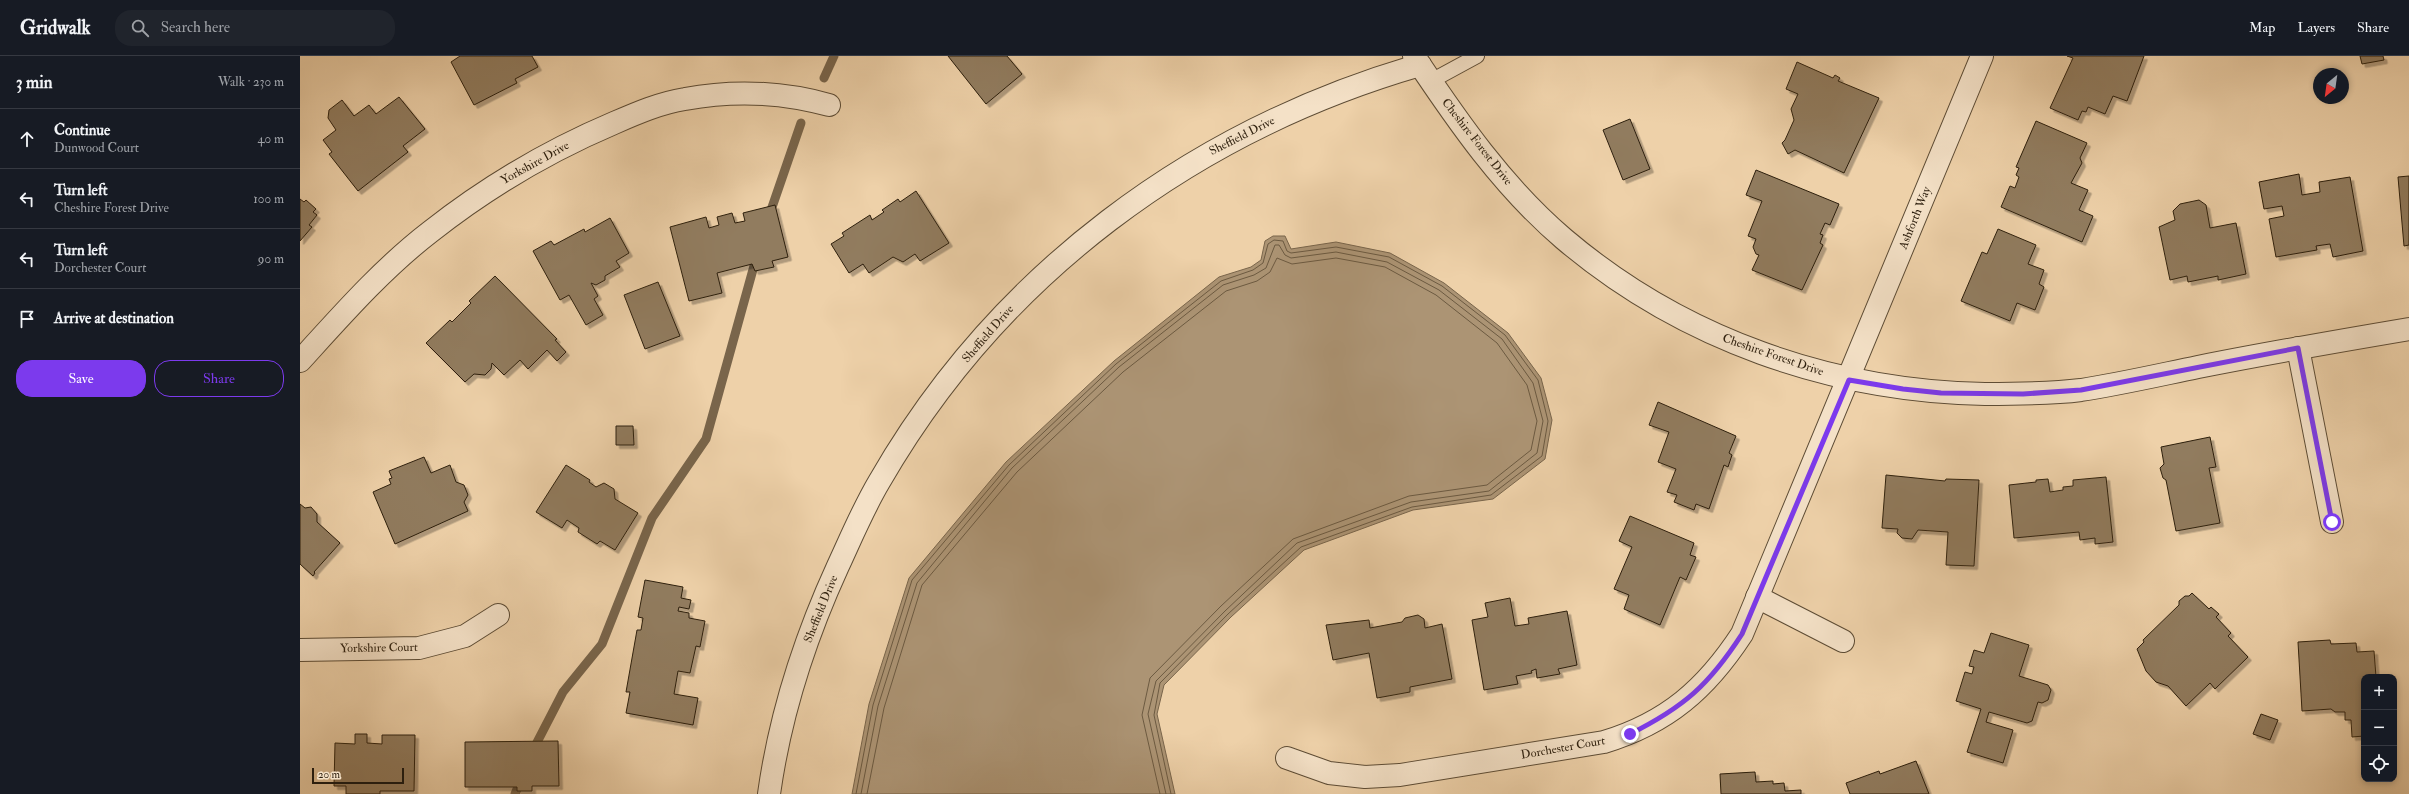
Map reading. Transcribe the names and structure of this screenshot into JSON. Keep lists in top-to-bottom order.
{
  "streets": {
    "street": [
      "Sheffield Drive",
      "Cheshire Forest Drive",
      "Yorkshire Drive",
      "Ashforth Way",
      "Yorkshire Court",
      "Dorchester Court"
    ]
  },
  "crossings": [
    ["Sheffield Drive", "Cheshire Forest Drive"],
    ["Cheshire Forest Drive", "Ashforth Way"],
    ["Cheshire Forest Drive", "Dorchester Court"],
    ["Ashforth Way", "Dorchester Court"]
  ],
  "scale_bar": "20 m",
  "north": "bottom left",
  "page": {
    "header": "Gridwalk",
    "search": "Search here",
    "nav": ["Map", "Layers", "Share"],
    "heading": ["3 min", "Walk · 230 m"],
    "list": [
      ["Continue", "Dunwood Court", "40 m"],
      ["Turn left", "Cheshire Forest Drive", "100 m"],
      ["Turn left", "Dorchester Court", "90 m"],
      "Arrive at destination"
    ],
    "buttons": ["Save", "Share"],
    "map_buttons": ["+", "−"],
    "scale": "20 m"
  }
}
